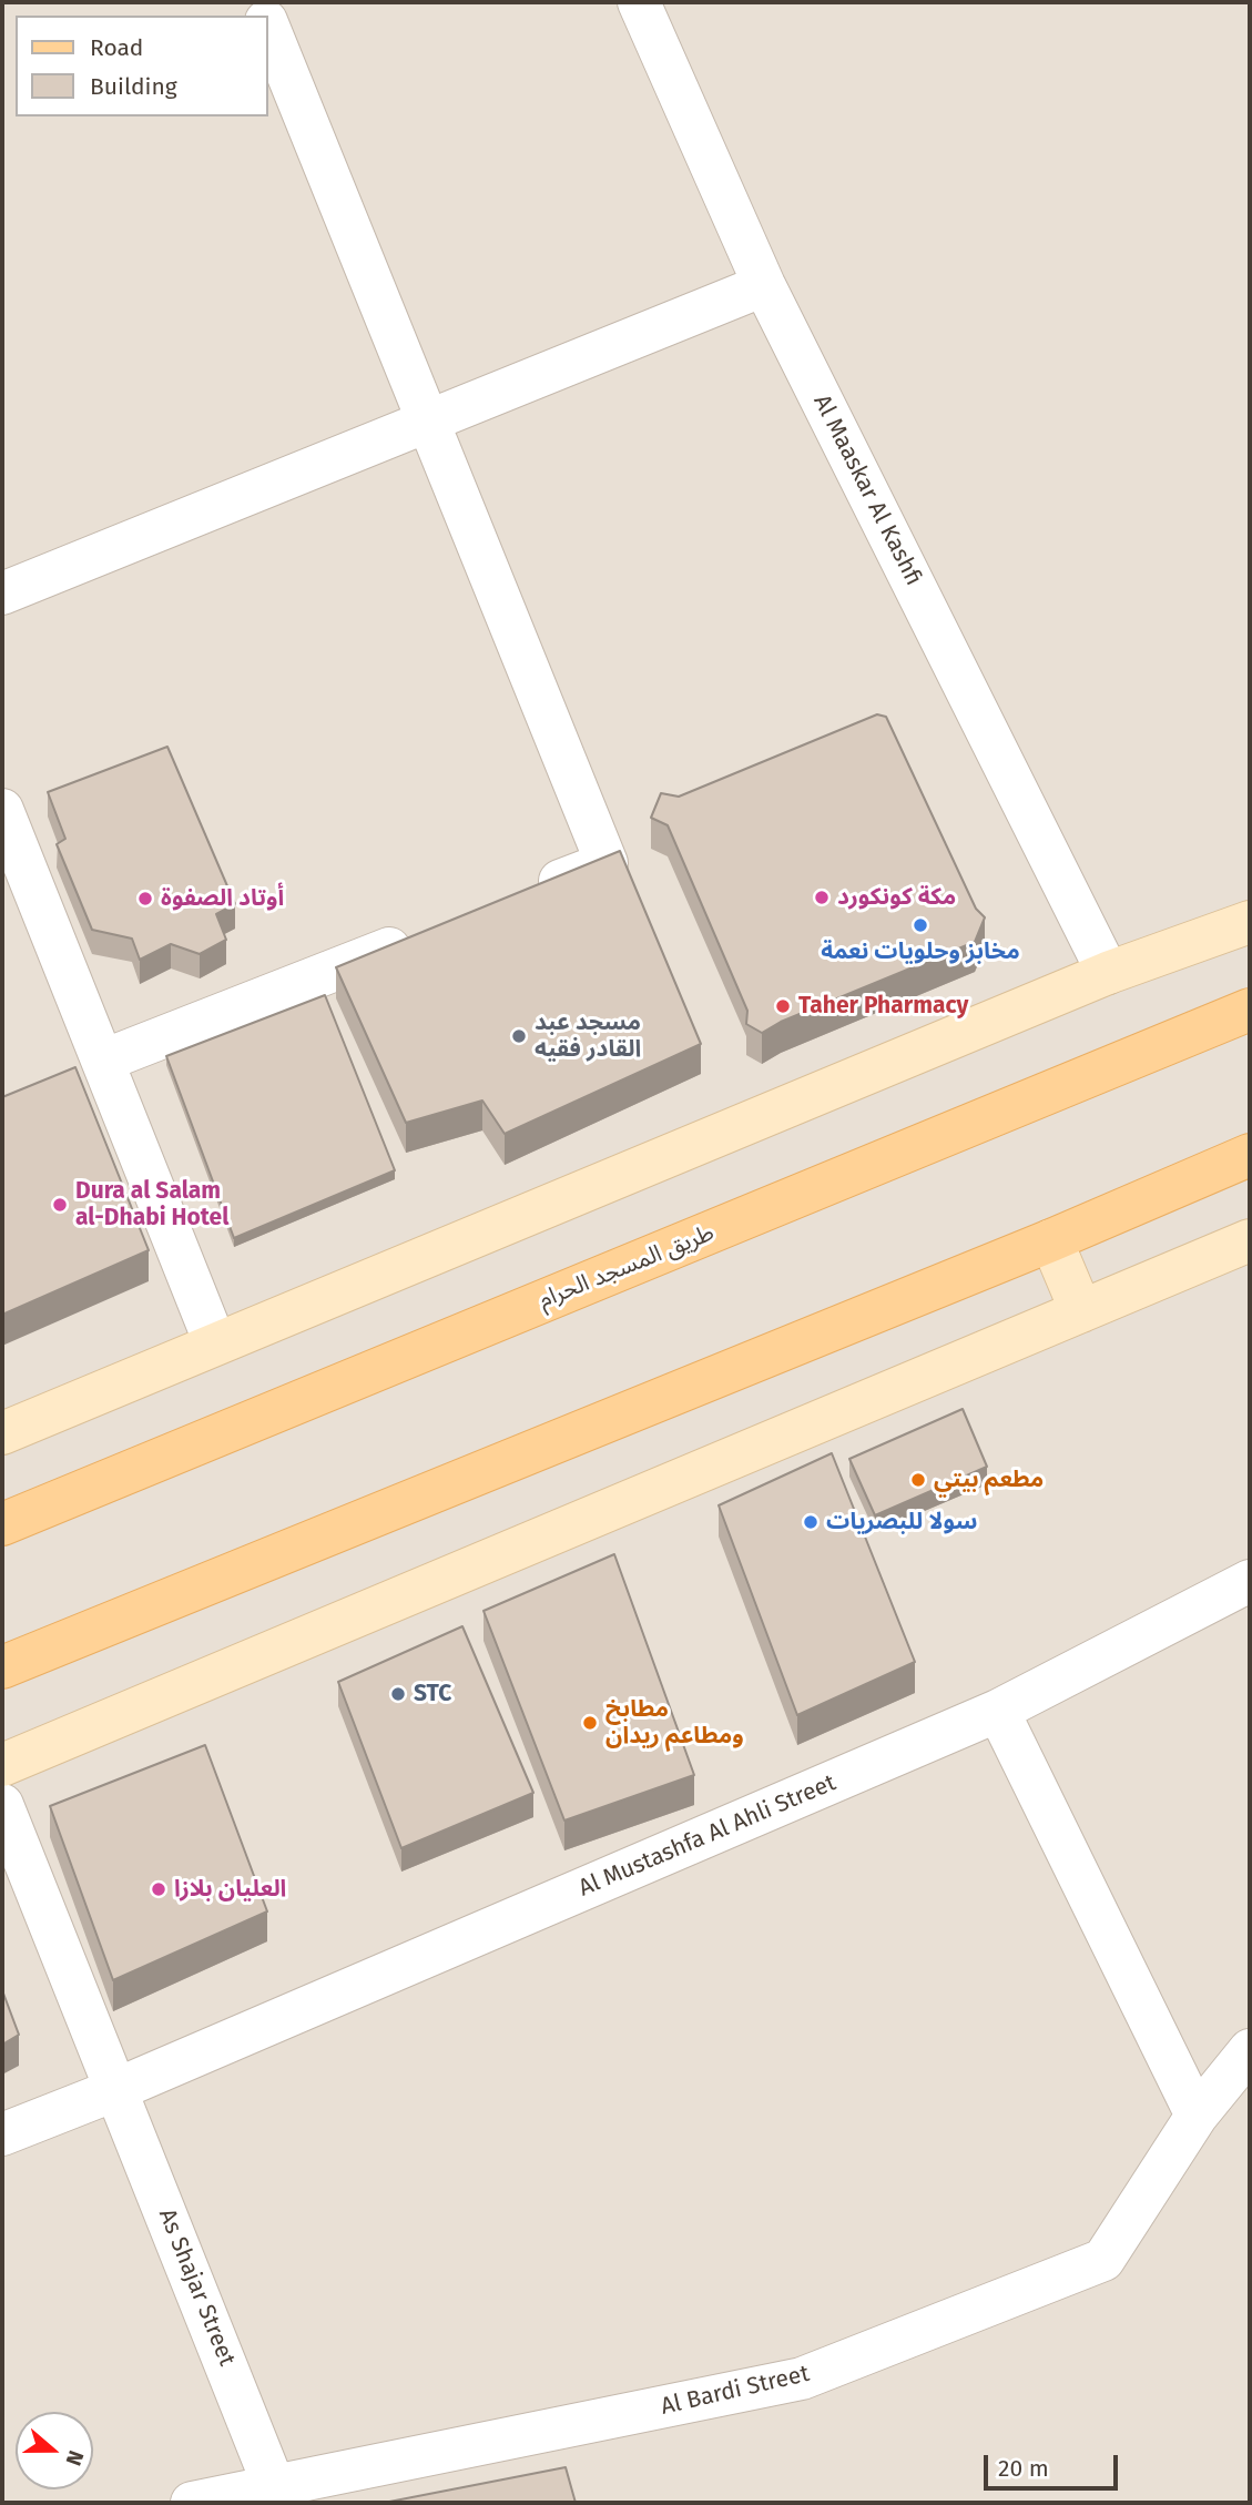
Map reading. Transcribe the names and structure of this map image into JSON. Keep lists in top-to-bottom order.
{
  "streets": {
    "main road": ["طريق المسجد الحرام"],
    "street": [
      "Al Maaskar Al Kashfi",
      "Al Mustashfa Al Ahli Street",
      "As Shajar Street",
      "Al Bardi Street"
    ]
  },
  "crossings": [
    ["Al Mustashfa Al Ahli Street", "As Shajar Street"],
    ["As Shajar Street", "Al Bardi Street"]
  ],
  "places": [
    "مكة كونكورد",
    "أوتاد الصفوة",
    "مخابز وحلويات نعمة",
    "Taher Pharmacy",
    "مسجد عبد القادر فقيه",
    "Dura al Salam al-Dhabi Hotel",
    "مطعم بيتي",
    "سولا للبصريات",
    "STC",
    "مطابخ ومطاعم ريدان",
    "العليان بلازا"
  ],
  "legend": ["Road", "Building"],
  "scale_bar": "20 m",
  "north": "right"
}
